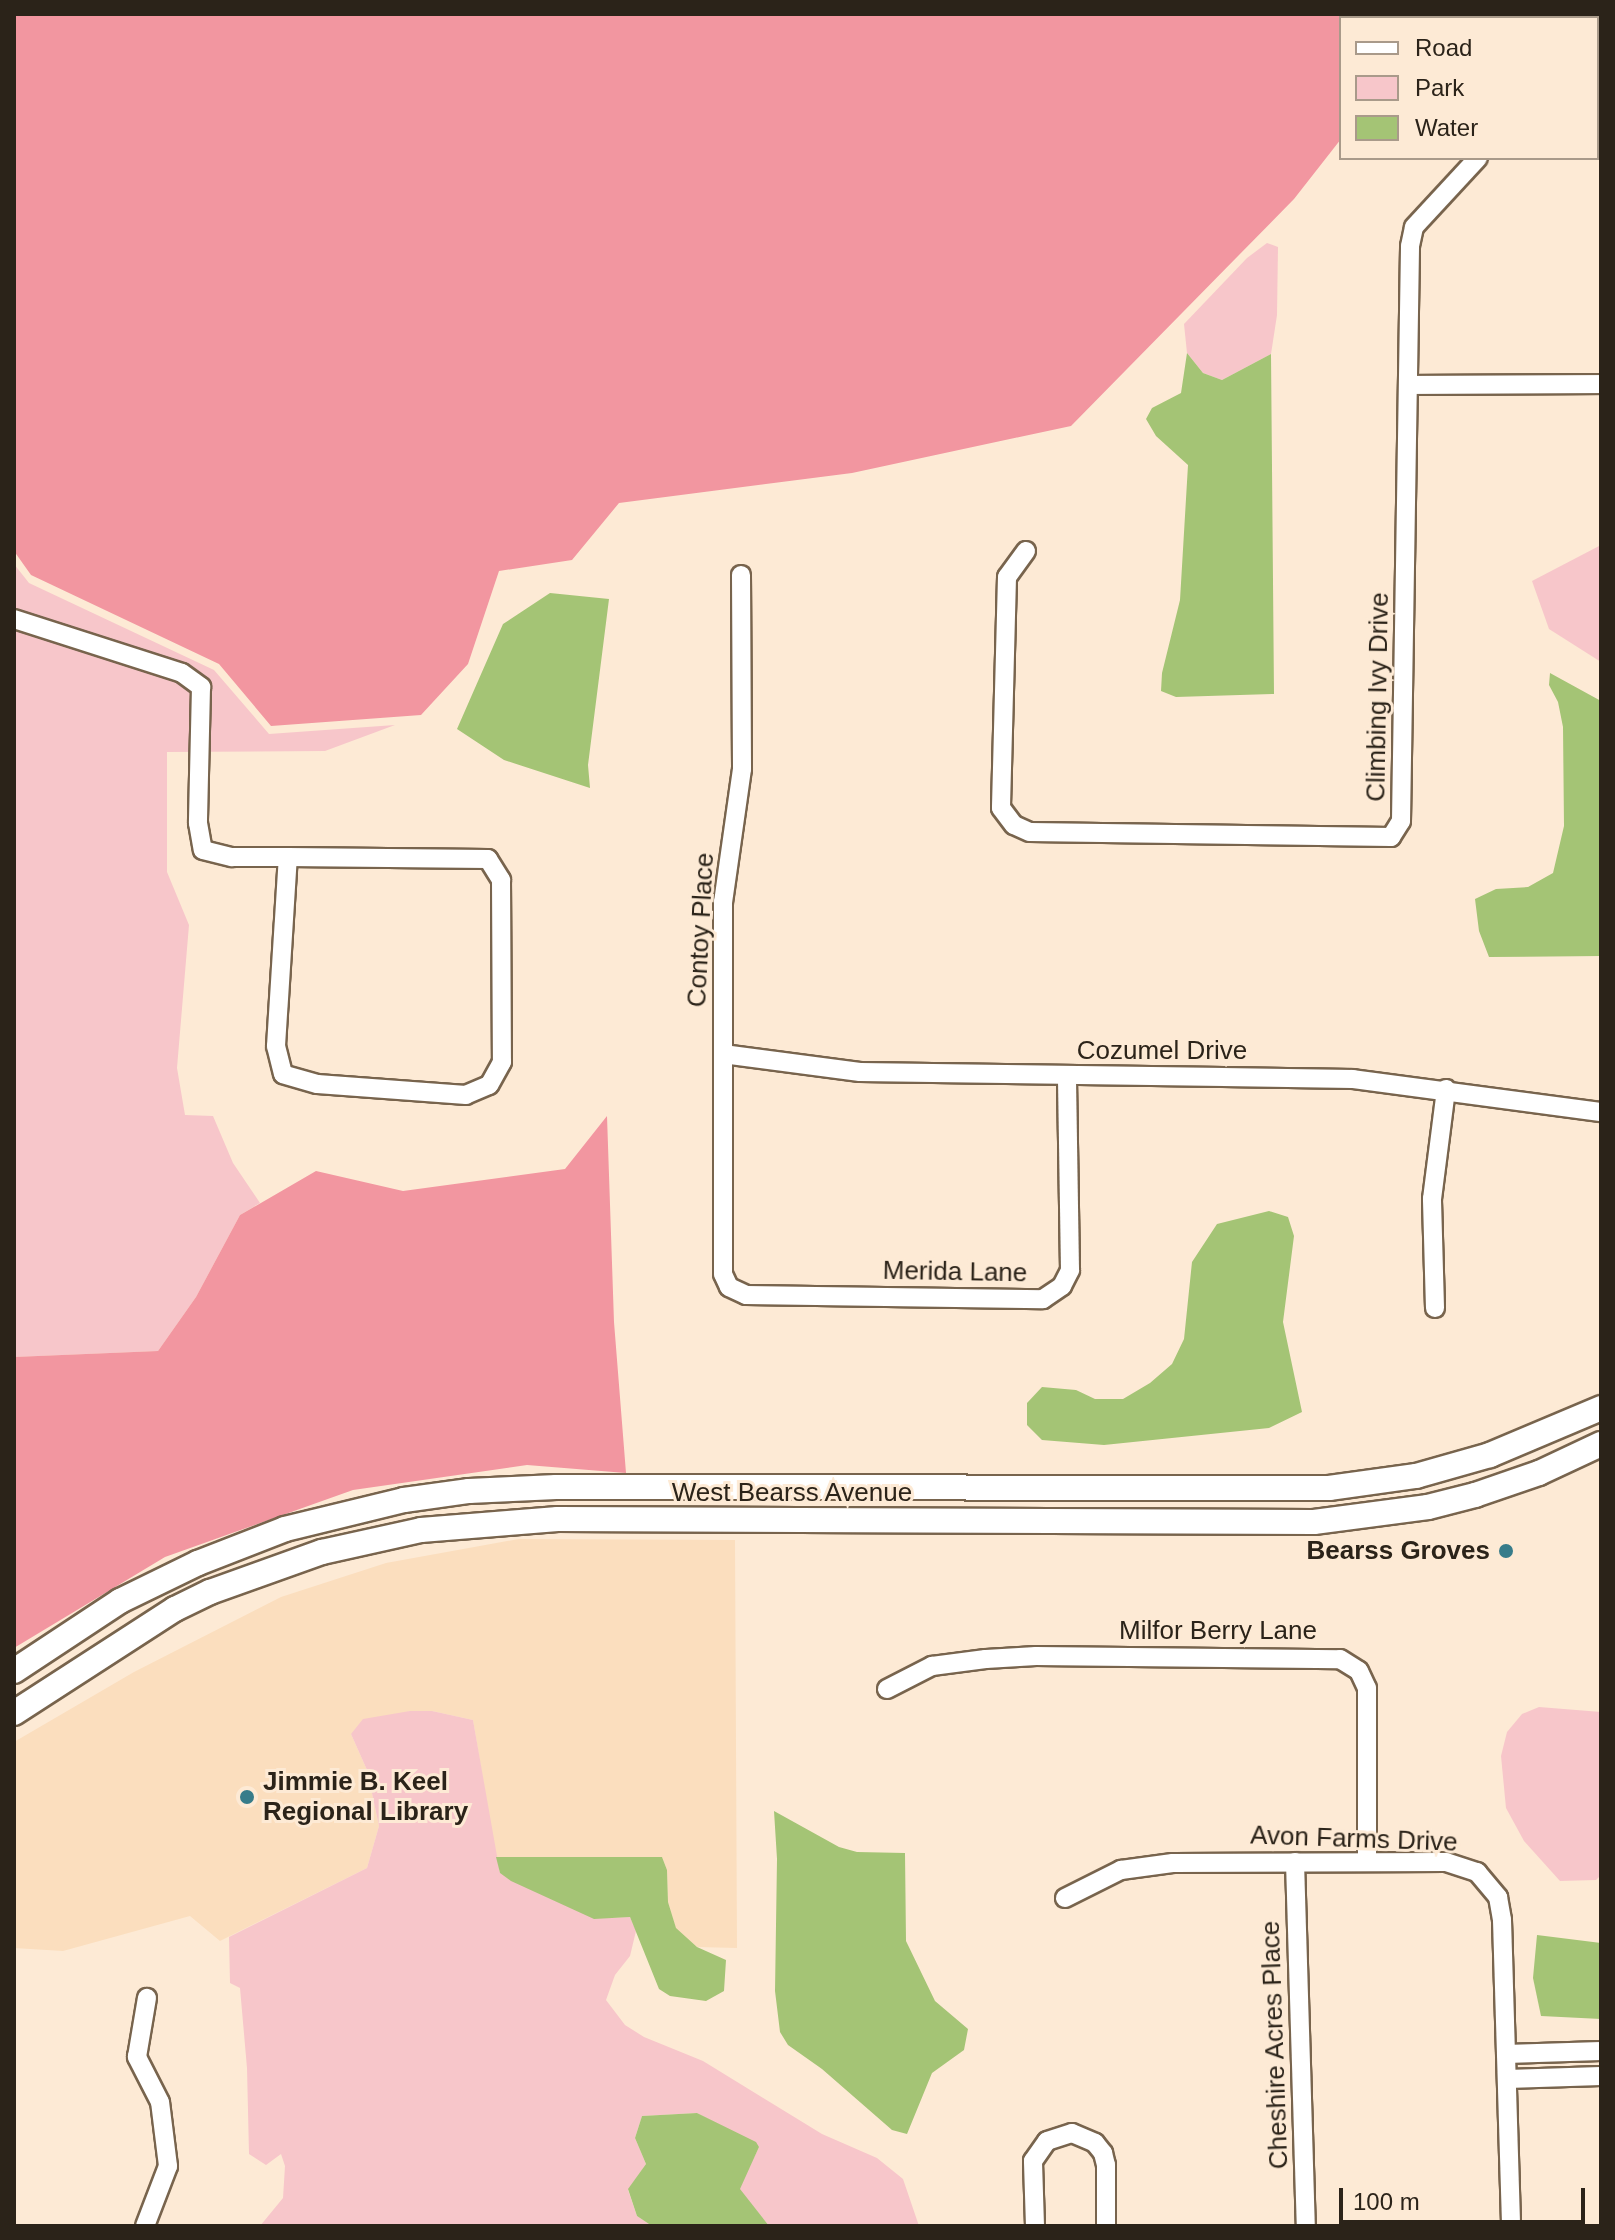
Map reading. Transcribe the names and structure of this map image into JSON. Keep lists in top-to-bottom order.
{
  "streets": {
    "main road": ["West Bearss Avenue"],
    "street": [
      "Climbing Ivy Drive",
      "Contoy Place",
      "Cozumel Drive",
      "Merida Lane",
      "Milfor Berry Lane",
      "Avon Farms Drive",
      "Cheshire Acres Place"
    ]
  },
  "crossings": [
    ["Contoy Place", "Cozumel Drive"],
    ["Contoy Place", "Merida Lane"],
    ["Cozumel Drive", "Merida Lane"],
    ["Milfor Berry Lane", "Avon Farms Drive"],
    ["Avon Farms Drive", "Cheshire Acres Place"]
  ],
  "places": ["Bearss Groves", "Jimmie B. Keel Regional Library"],
  "legend": ["Road", "Park", "Water"],
  "scale_bar": "100 m"
}
